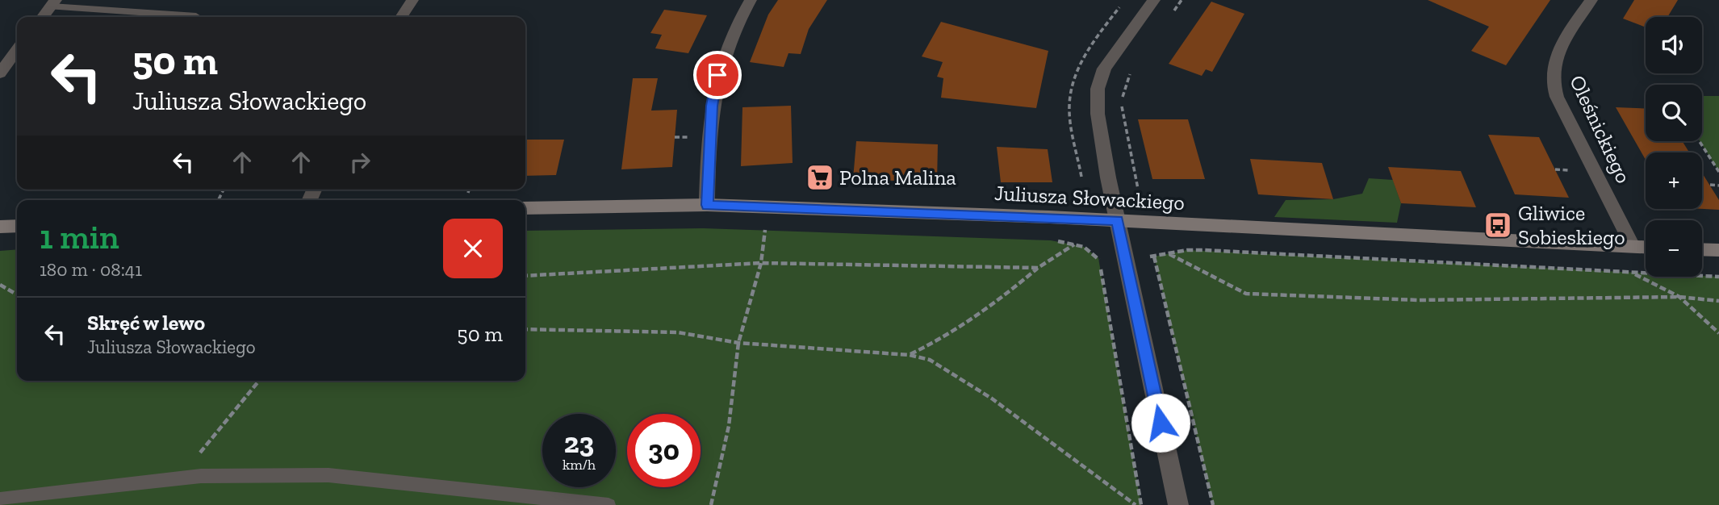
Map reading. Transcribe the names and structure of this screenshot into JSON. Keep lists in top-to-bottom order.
{
  "streets": {
    "main road": ["Juliusza Słowackiego"],
    "street": ["Oleśnickiego"]
  },
  "crossings": [
    ["Oleśnickiego", "Juliusza Słowackiego"]
  ],
  "places": {
    "supermarket": ["Polna Malina"],
    "bus stop": ["Gliwice Sobieskiego"]
  },
  "page": {
    "map_buttons": ["+", "−"],
    "turn": ["50 m", "Juliusza Słowackiego"],
    "heading": ["1 min", "180 m · 08:41"],
    "list": [
      {
        "name": "Skręć w lewo",
        "note": "Juliusza Słowackiego",
        "value": "50 m"
      }
    ],
    "speed": "23 km/h",
    "limit": "30"
  }
}
